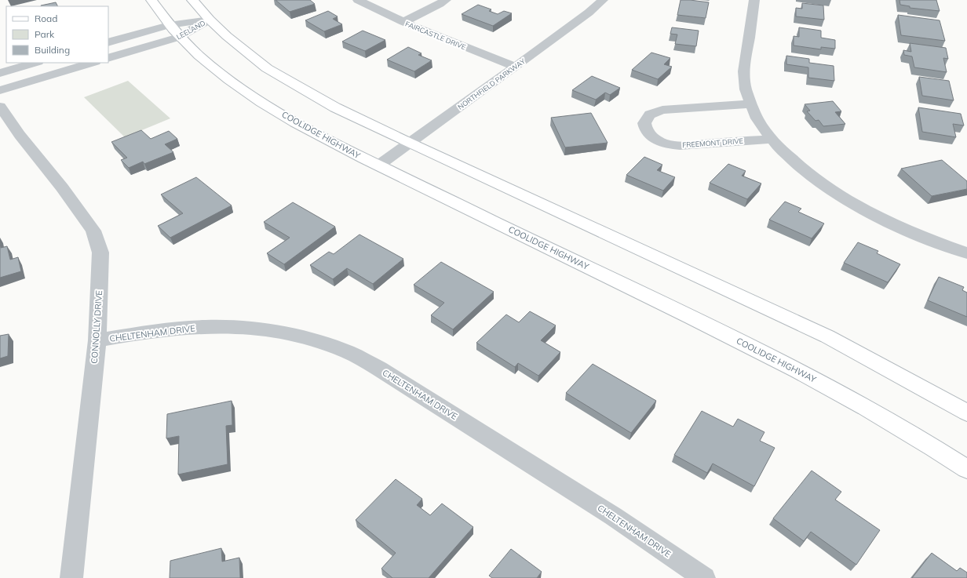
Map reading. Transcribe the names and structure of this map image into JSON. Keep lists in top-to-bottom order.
{
  "streets": {
    "main road": ["COOLIDGE HIGHWAY"],
    "street": [
      "LEELAND",
      "FAIRCASTLE DRIVE",
      "NORTHFIELD PARKWAY",
      "FREEMONT DRIVE",
      "CONNOLLY DRIVE",
      "CHELTENHAM DRIVE"
    ]
  },
  "crossings": [
    ["LEELAND", "COOLIDGE HIGHWAY"],
    ["FAIRCASTLE DRIVE", "NORTHFIELD PARKWAY"],
    ["NORTHFIELD PARKWAY", "COOLIDGE HIGHWAY"],
    ["CONNOLLY DRIVE", "CHELTENHAM DRIVE"]
  ],
  "legend": ["Road", "Park", "Building"]
}
